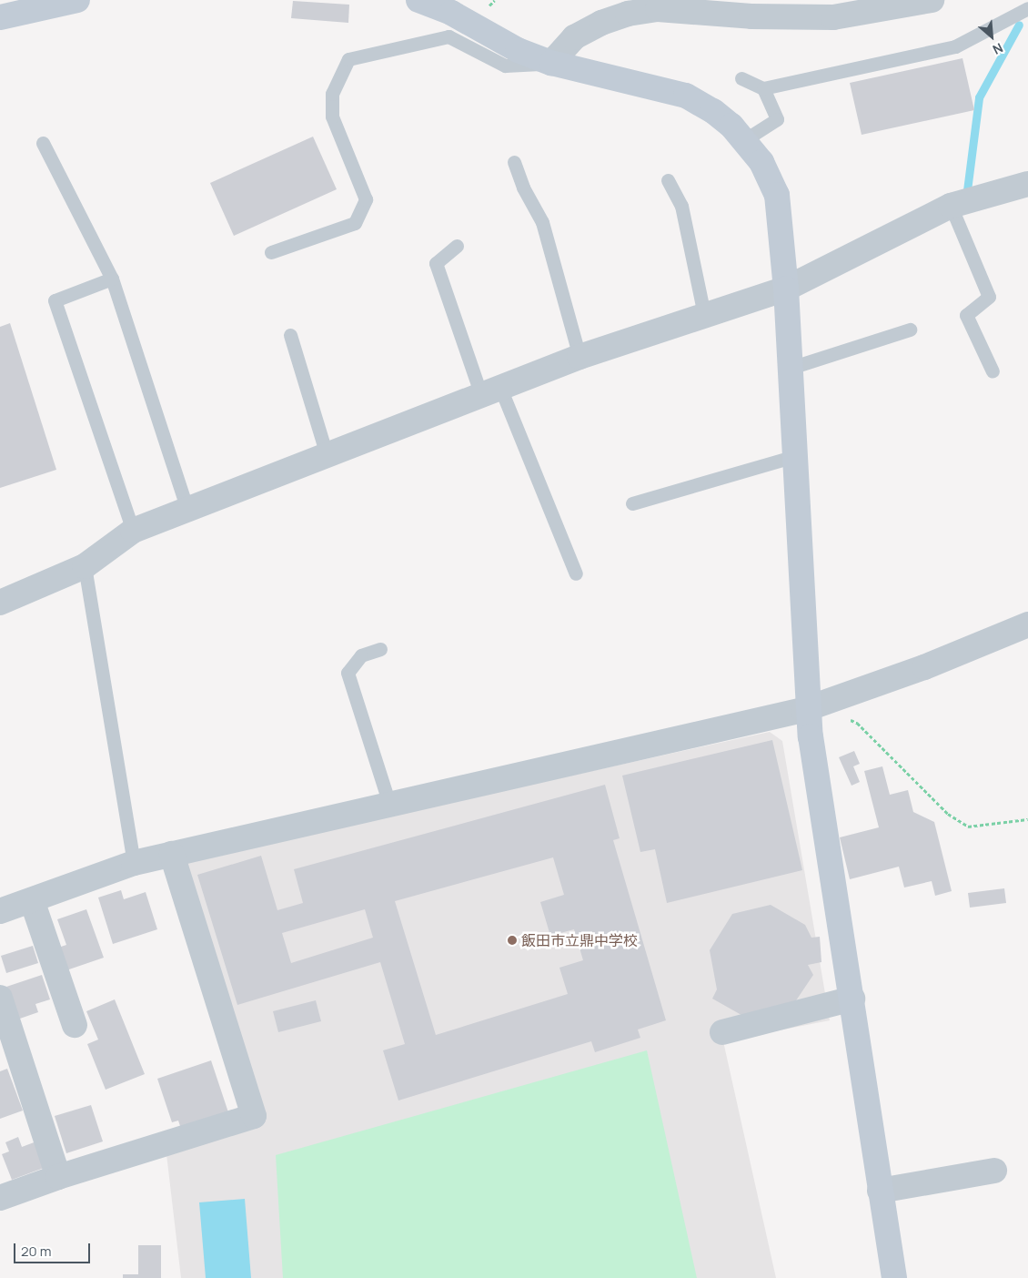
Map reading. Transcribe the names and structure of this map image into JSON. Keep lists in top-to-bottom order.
{
  "places": ["飯田市立鼎中学校"],
  "scale_bar": "20 m",
  "north": "bottom right"
}
